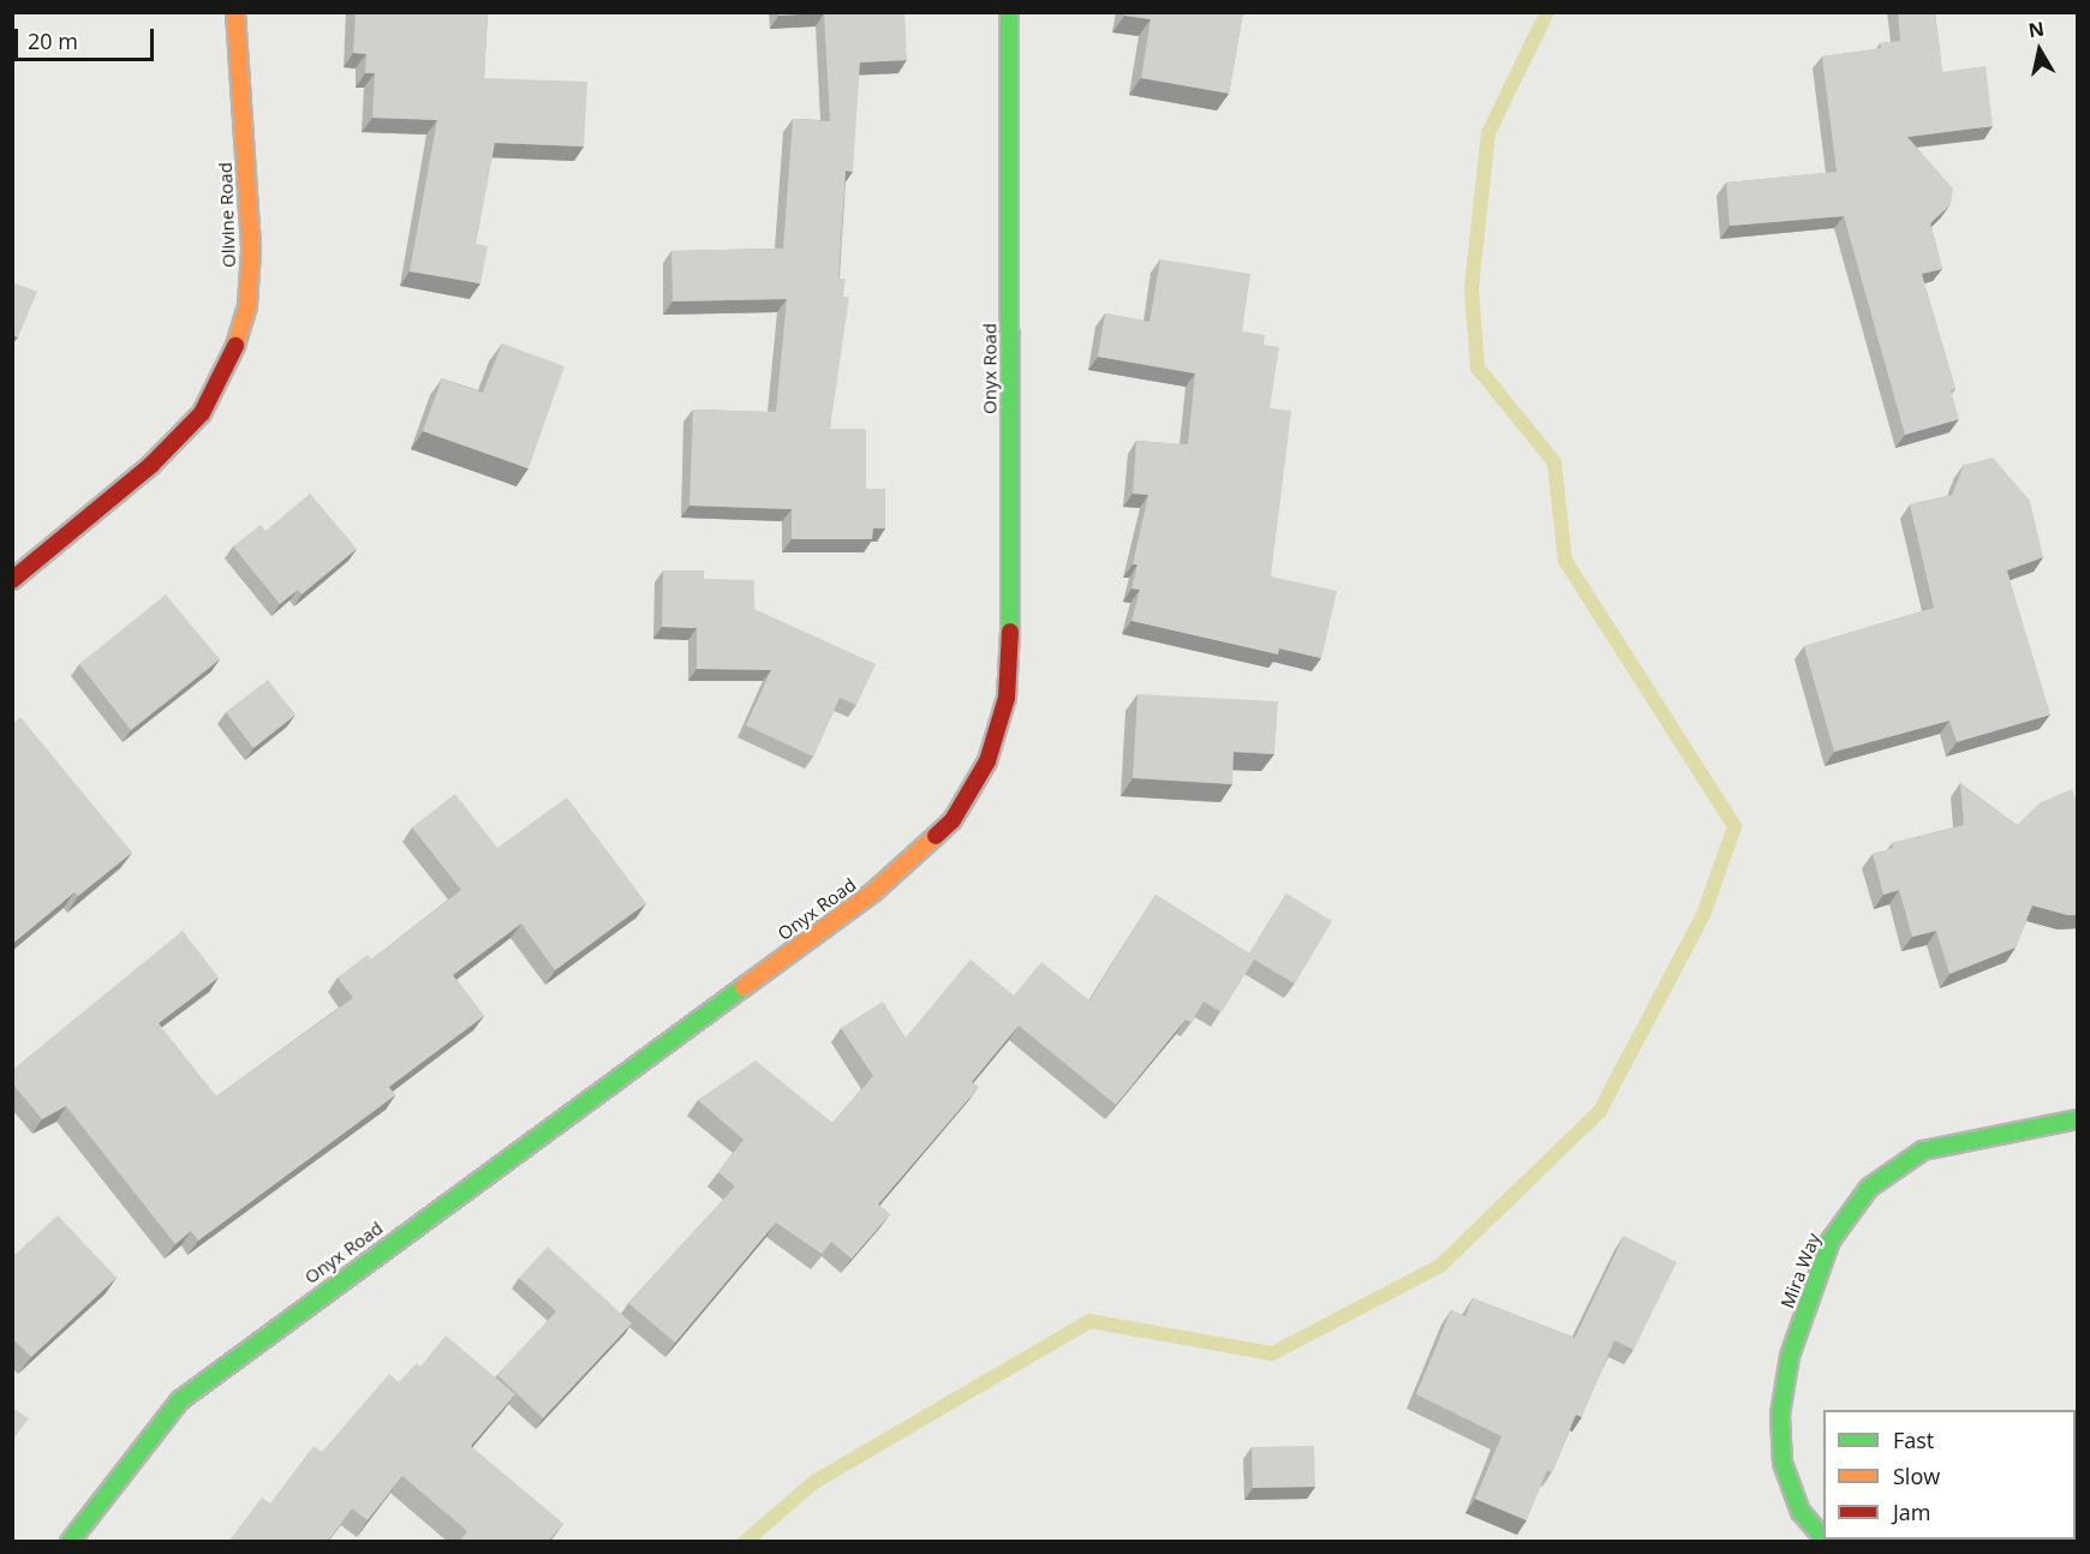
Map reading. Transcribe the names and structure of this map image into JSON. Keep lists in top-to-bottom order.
{
  "streets": {
    "street": ["Olivine Road", "Onyx Road", "Mira Way"]
  },
  "legend": ["Fast", "Slow", "Jam"],
  "scale_bar": "20 m",
  "north": "top"
}
